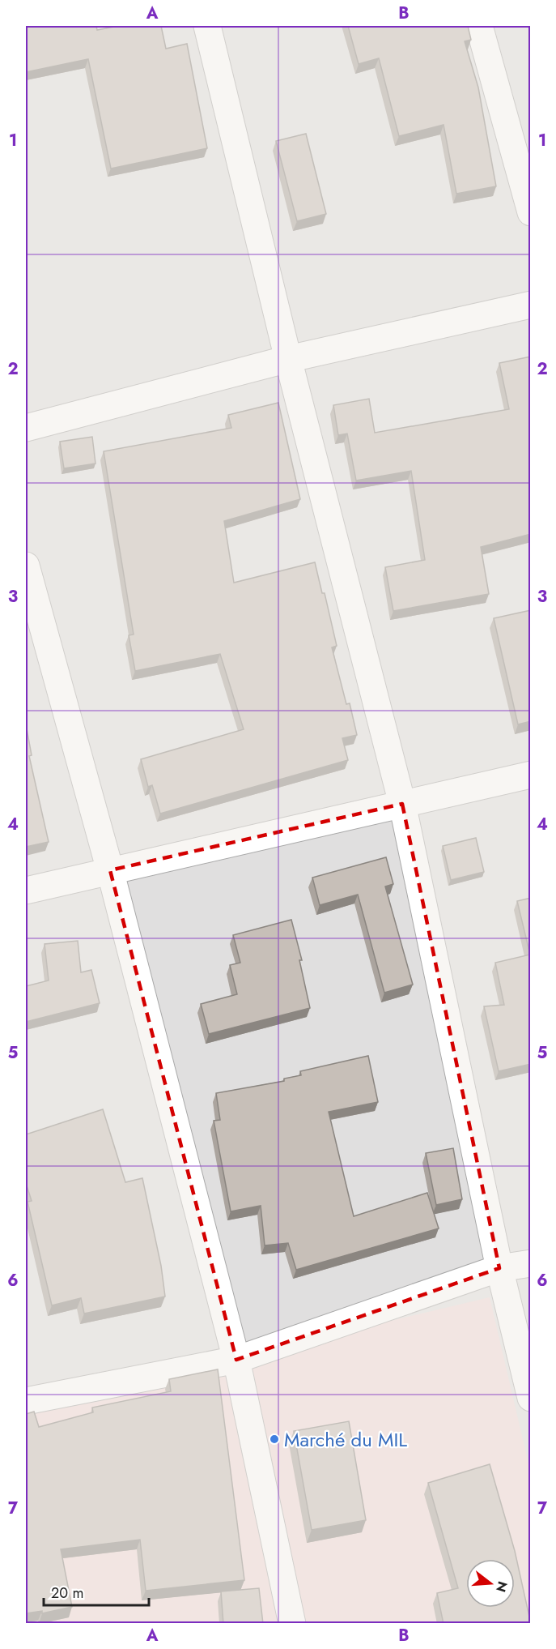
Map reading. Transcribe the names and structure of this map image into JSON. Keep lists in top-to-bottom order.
{
  "places": ["Marché du MIL"],
  "scale_bar": "20 m",
  "north": "right",
  "grid": {
    "columns": ["A", "B"],
    "rows": [
      "1",
      "2",
      "3",
      "4",
      "5",
      "6",
      "7"
    ]
  }
}
